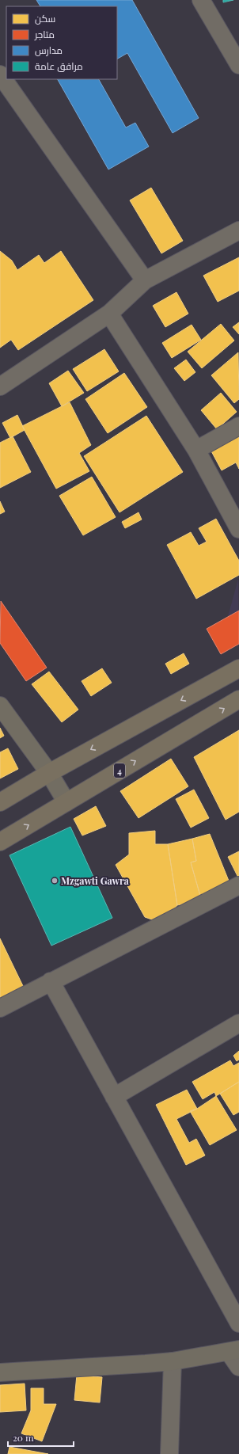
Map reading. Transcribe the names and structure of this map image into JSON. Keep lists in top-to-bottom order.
{
  "streets": {
    "highway": ["4"]
  },
  "places": ["Mzgawti Gawra"],
  "legend": [
    "سكن",
    "متاجر",
    "مدارس",
    "مرافق عامة"
  ],
  "scale_bar": "20 m"
}
